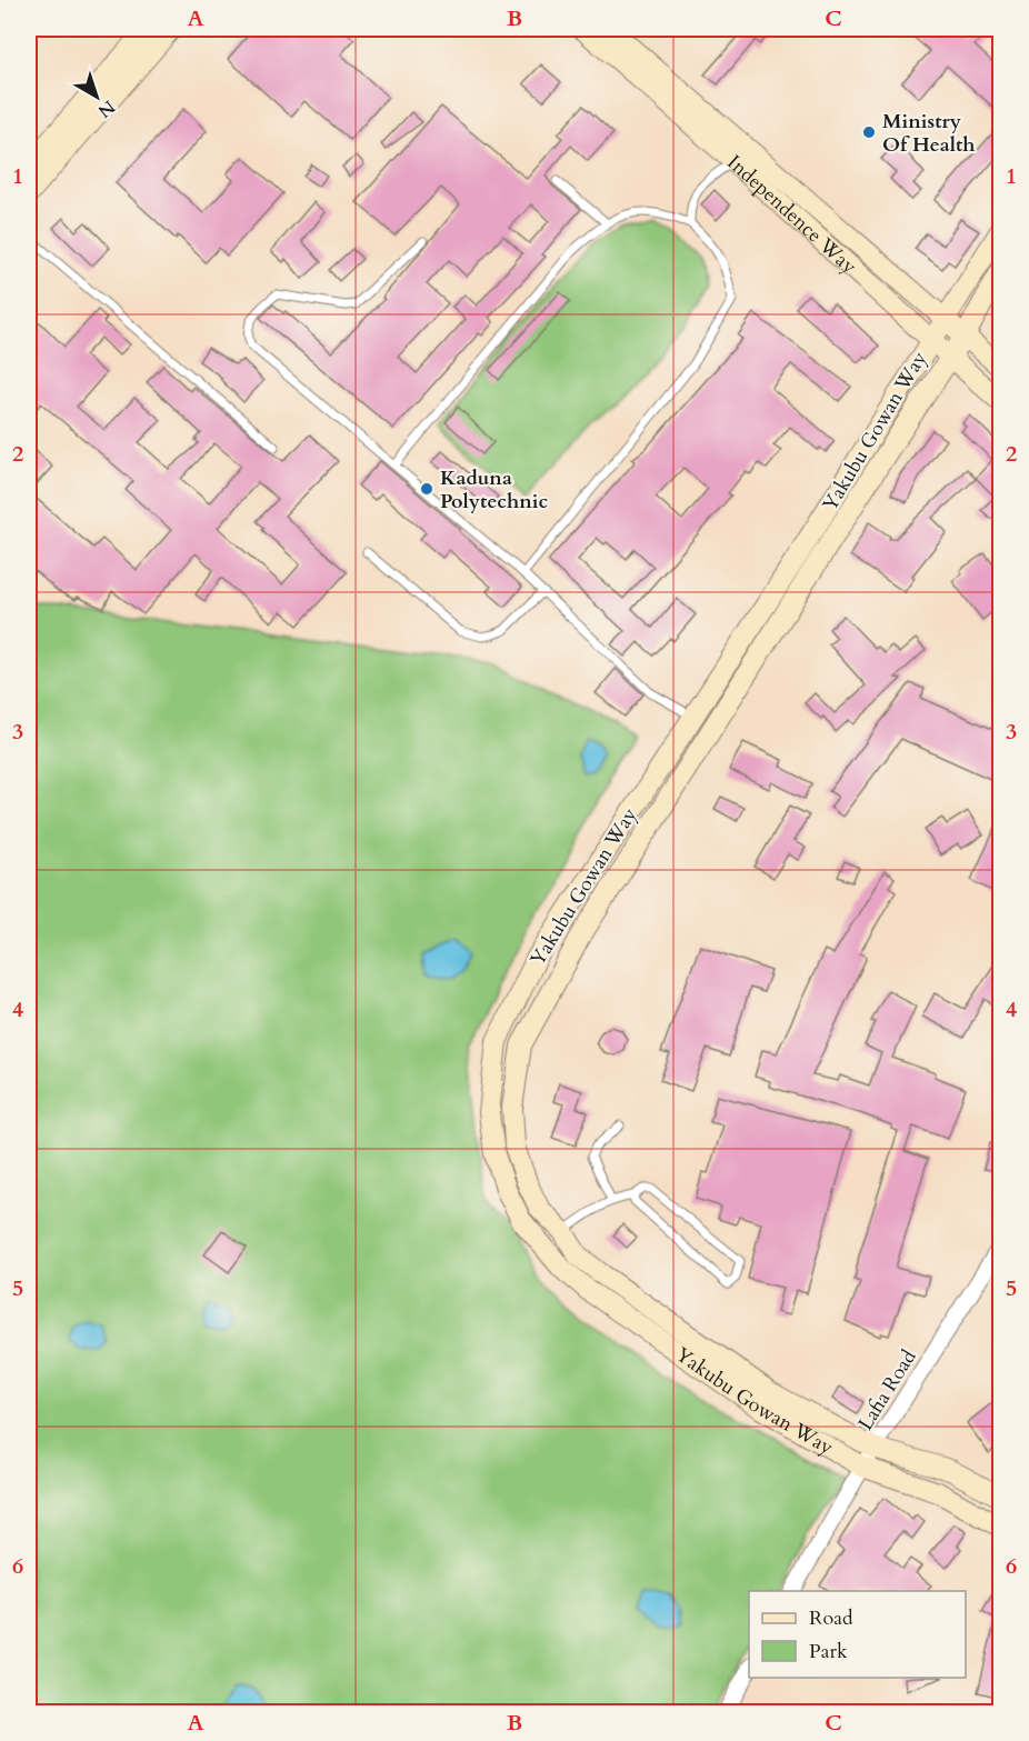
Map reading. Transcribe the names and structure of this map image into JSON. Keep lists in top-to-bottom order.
{
  "streets": {
    "street": ["Independence Way", "Yakubu Gowan Way", "Lafia Road"]
  },
  "crossings": [
    ["Independence Way", "Yakubu Gowan Way"],
    ["Yakubu Gowan Way", "Lafia Road"]
  ],
  "places": ["Ministry Of Health", "Kaduna Polytechnic"],
  "legend": ["Road", "Park"],
  "north": "bottom right",
  "grid": {
    "columns": ["A", "B", "C"],
    "rows": [
      "1",
      "2",
      "3",
      "4",
      "5",
      "6"
    ]
  }
}
